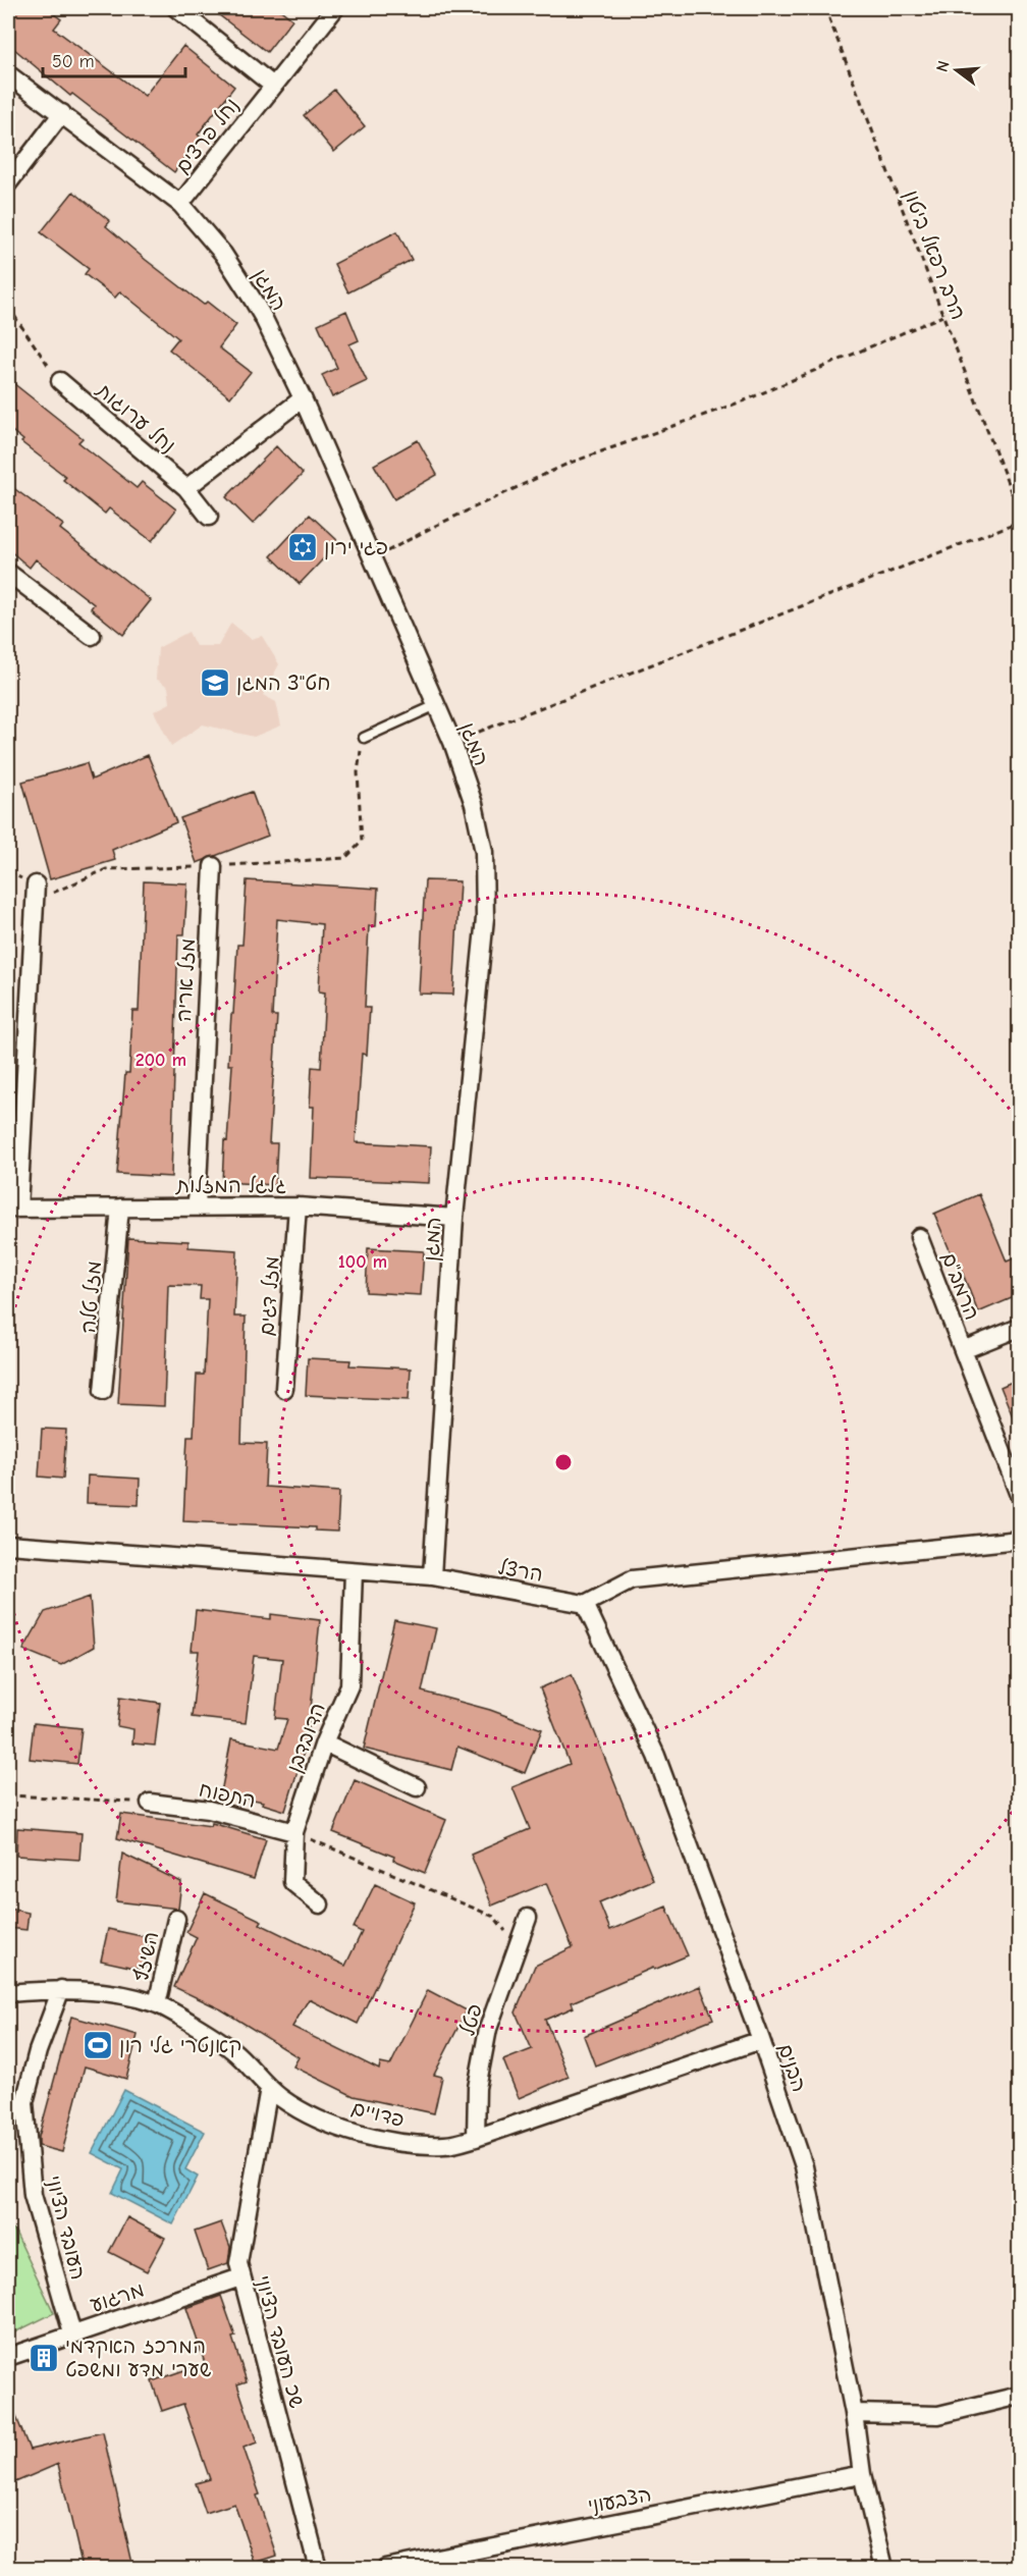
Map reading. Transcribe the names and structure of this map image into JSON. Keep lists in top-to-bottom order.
{
  "streets": {
    "street": [
      "נחל פרצים",
      "המגן",
      "נחל ערוגות",
      "מזל אריה",
      "גלגל המזלות",
      "הרמב\"ם",
      "מזל דגים",
      "מזל טלה",
      "הרצל",
      "הדובדבן",
      "התפוח",
      "השיזף",
      "פטל",
      "הבנים",
      "פדויים",
      "העובד הציוני",
      "מרגוע",
      "שכ העובד הציוני",
      "הצבעוני"
    ],
    "path": ["הרב רפאל ביטון"]
  },
  "crossings": [
    ["נחל פרצים", "המגן"],
    ["המגן", "גלגל המזלות"],
    ["המגן", "הרצל"],
    ["מזל אריה", "גלגל המזלות"],
    ["גלגל המזלות", "מזל דגים"],
    ["גלגל המזלות", "מזל טלה"],
    ["הרצל", "הדובדבן"],
    ["הרצל", "הבנים"],
    ["הדובדבן", "התפוח"],
    ["השיזף", "פדויים"],
    ["פטל", "פדויים"],
    ["הבנים", "פדויים"],
    ["הבנים", "הצבעוני"],
    ["פדויים", "העובד הציוני"],
    ["פדויים", "שכ העובד הציוני"],
    ["העובד הציוני", "מרגוע"],
    ["מרגוע", "שכ העובד הציוני"]
  ],
  "places": {
    "synagogue": ["פגי ירון"],
    "school or university": ["חט\"צ המגן"],
    "sports": ["קאנטרי גלי רון"],
    "building": ["המרכז האקדמי שערי מדע ומשפט"]
  },
  "scale_bar": "50 m",
  "north": "left",
  "rings": ["200 m", "100 m"]
}
